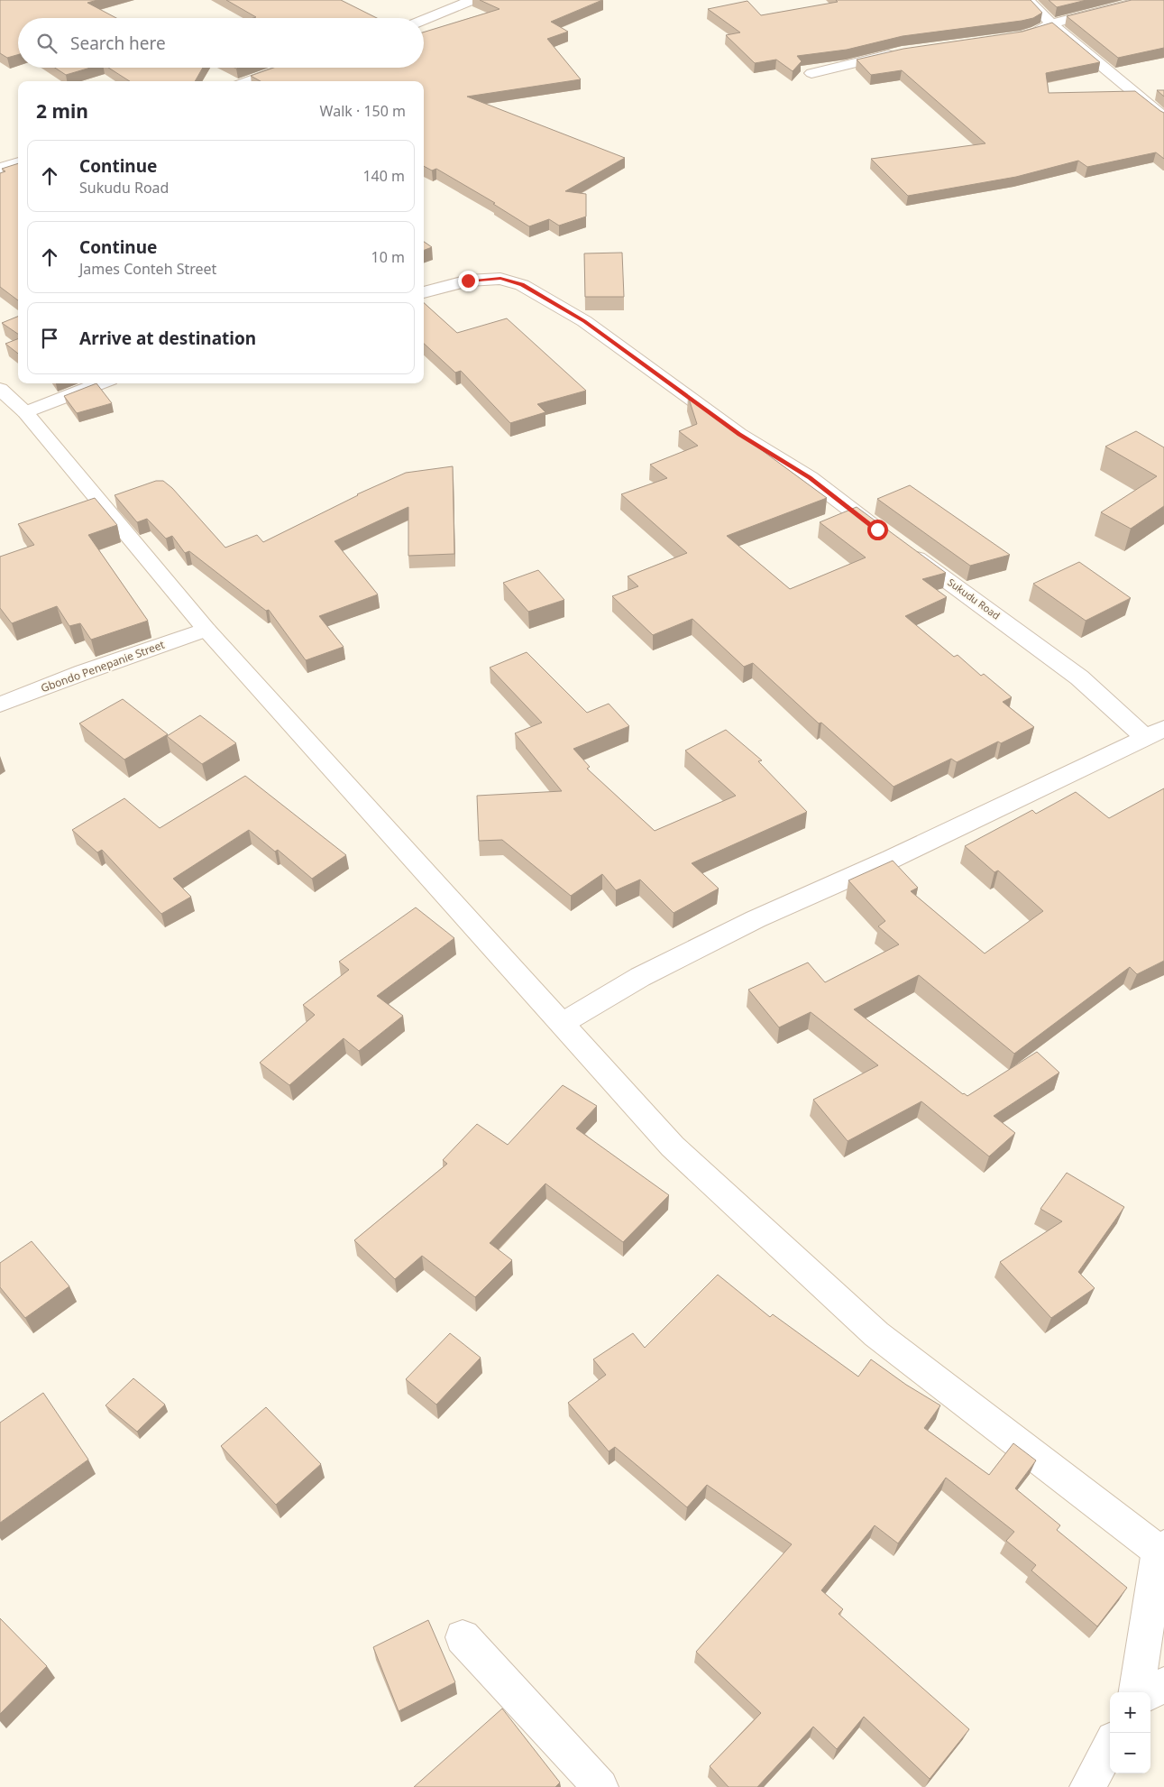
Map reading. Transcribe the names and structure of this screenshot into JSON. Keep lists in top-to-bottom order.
{
  "streets": {
    "street": ["Sukudu Road", "Gbondo Penepanie Street"]
  },
  "page": {
    "search": "Search here",
    "heading": ["2 min", "Walk · 150 m"],
    "list": [
      ["Continue", "Sukudu Road", "140 m"],
      ["Continue", "James Conteh Street", "10 m"],
      "Arrive at destination"
    ],
    "map_buttons": ["+", "−"]
  }
}
